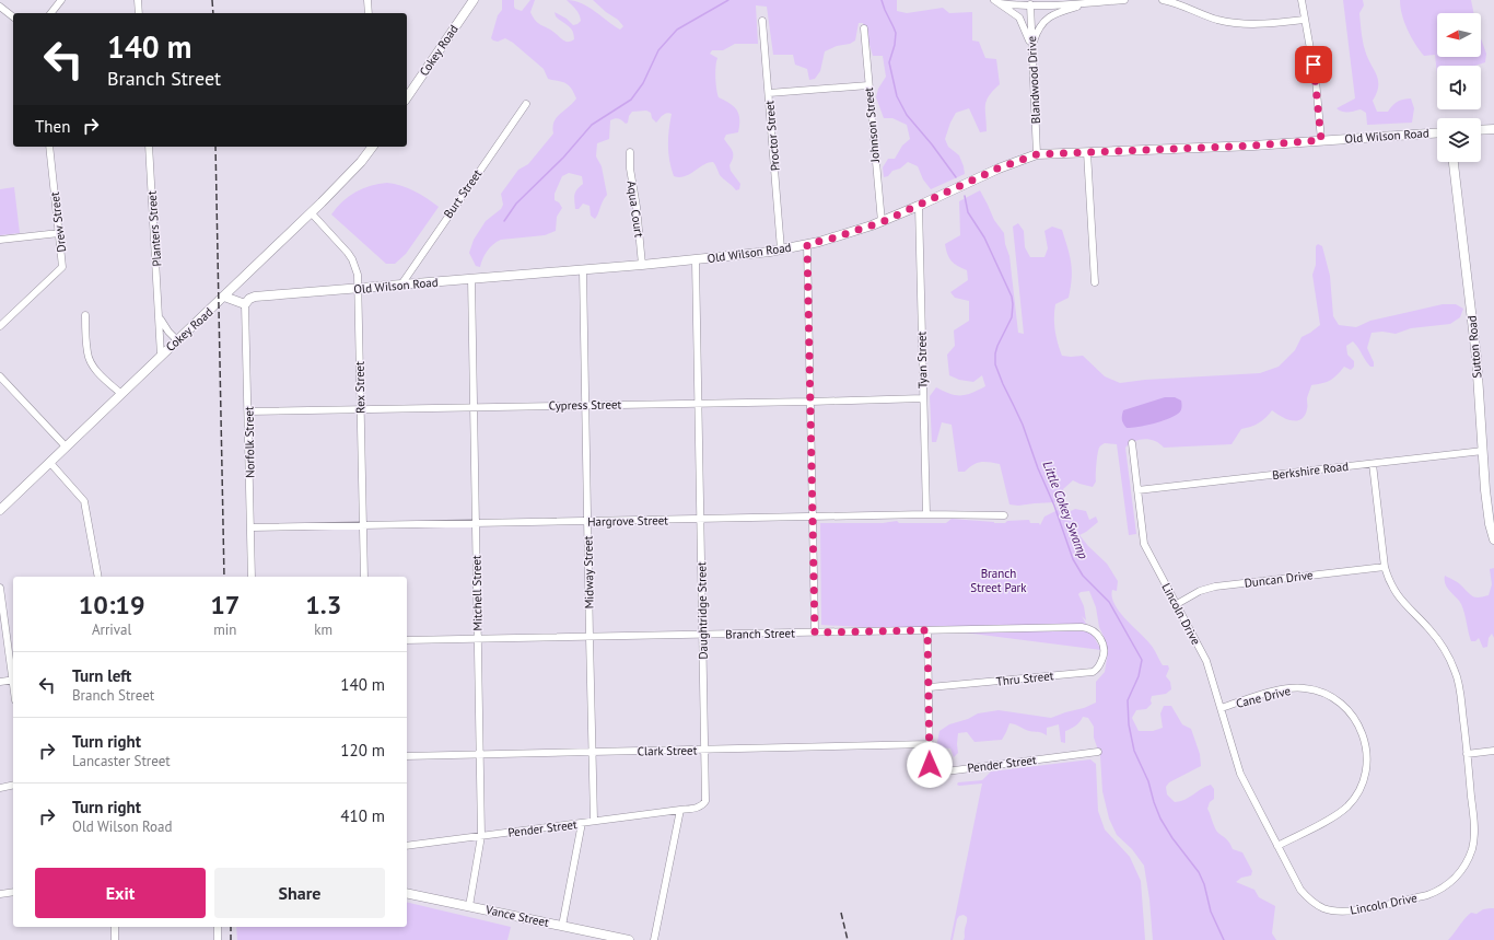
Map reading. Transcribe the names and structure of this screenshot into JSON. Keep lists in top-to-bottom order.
{
  "streets": {
    "street": [
      "Cokey Road",
      "Blandwood Drive",
      "Johnson Street",
      "Proctor Street",
      "Old Wilson Road",
      "Burt Street",
      "Aqua Court",
      "Drew Street",
      "Planters Street",
      "Sutton Road",
      "Tyan Street",
      "Rex Street",
      "Cypress Street",
      "Norfolk Street",
      "Berkshire Road",
      "Hargrove Street",
      "Midway Street",
      "Duncan Drive",
      "Mitchell Street",
      "Daughtridge Street",
      "Lincoln Drive",
      "Branch Street",
      "Thru Street",
      "Cane Drive",
      "Clark Street",
      "Pender Street",
      "Vance Street"
    ]
  },
  "crossings": [
    ["Cokey Road", "Planters Street"],
    ["Cokey Road", "Rex Street"],
    ["Blandwood Drive", "Old Wilson Road"],
    ["Johnson Street", "Old Wilson Road"],
    ["Proctor Street", "Old Wilson Road"],
    ["Old Wilson Road", "Burt Street"],
    ["Old Wilson Road", "Aqua Court"],
    ["Old Wilson Road", "Tyan Street"],
    ["Old Wilson Road", "Rex Street"],
    ["Old Wilson Road", "Norfolk Street"],
    ["Old Wilson Road", "Midway Street"],
    ["Old Wilson Road", "Mitchell Street"],
    ["Old Wilson Road", "Daughtridge Street"],
    ["Sutton Road", "Berkshire Road"],
    ["Tyan Street", "Cypress Street"],
    ["Tyan Street", "Hargrove Street"],
    ["Rex Street", "Cypress Street"],
    ["Rex Street", "Hargrove Street"],
    ["Cypress Street", "Norfolk Street"],
    ["Cypress Street", "Midway Street"],
    ["Cypress Street", "Mitchell Street"],
    ["Cypress Street", "Daughtridge Street"],
    ["Norfolk Street", "Hargrove Street"],
    ["Berkshire Road", "Lincoln Drive"],
    ["Hargrove Street", "Midway Street"],
    ["Hargrove Street", "Mitchell Street"],
    ["Hargrove Street", "Daughtridge Street"],
    ["Midway Street", "Branch Street"],
    ["Midway Street", "Clark Street"],
    ["Midway Street", "Pender Street"],
    ["Duncan Drive", "Lincoln Drive"],
    ["Mitchell Street", "Branch Street"],
    ["Mitchell Street", "Clark Street"],
    ["Mitchell Street", "Pender Street"],
    ["Mitchell Street", "Vance Street"],
    ["Daughtridge Street", "Branch Street"],
    ["Daughtridge Street", "Clark Street"],
    ["Daughtridge Street", "Pender Street"],
    ["Lincoln Drive", "Cane Drive"],
    ["Branch Street", "Thru Street"],
    ["Clark Street", "Pender Street"]
  ],
  "water": ["Little Cokey Swamp"],
  "parks": ["Branch Street Park"],
  "north": "left",
  "page": {
    "turn": ["140 m", "Branch Street"],
    "then": "Then",
    "eta": [
      "10:19",
      "Arrival",
      "17",
      "min",
      "1.3",
      "km"
    ],
    "list": [
      {
        "name": "Turn left",
        "note": "Branch Street",
        "value": "140 m"
      },
      {
        "name": "Turn right",
        "note": "Lancaster Street",
        "value": "120 m"
      },
      {
        "name": "Turn right",
        "note": "Old Wilson Road",
        "value": "410 m"
      }
    ],
    "buttons": ["Exit", "Share"]
  }
}
